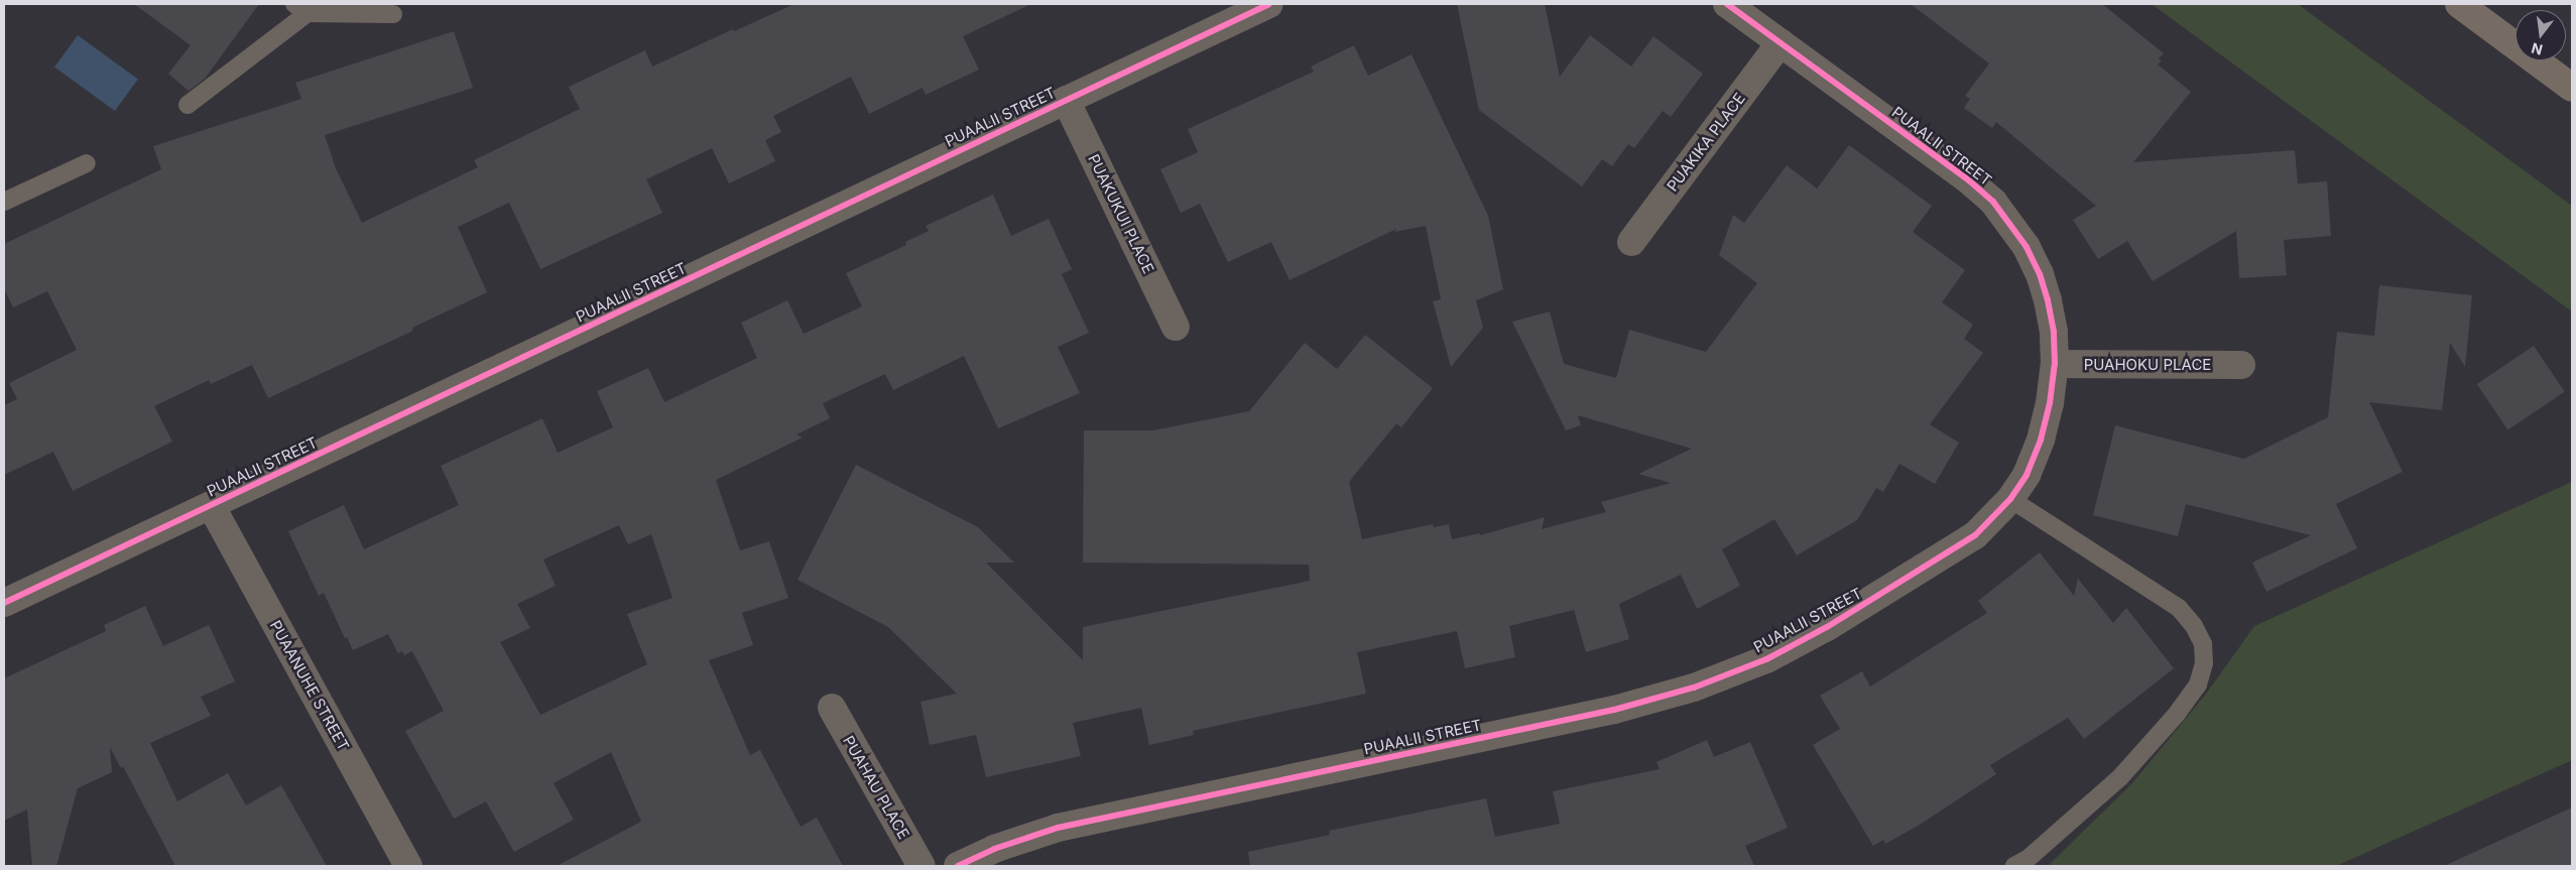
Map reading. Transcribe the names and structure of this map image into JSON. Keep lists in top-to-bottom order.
{
  "streets": {
    "street": [
      "PUAALII STREET",
      "PUAKIKA PLACE",
      "PUAKUKUI PLACE",
      "PUAHOKU PLACE",
      "PUAANUHE STREET",
      "PUAHAU PLACE"
    ]
  },
  "crossings": [
    ["PUAALII STREET", "PUAKIKA PLACE"],
    ["PUAALII STREET", "PUAKUKUI PLACE"],
    ["PUAALII STREET", "PUAHOKU PLACE"],
    ["PUAALII STREET", "PUAANUHE STREET"]
  ],
  "north": "bottom"
}
